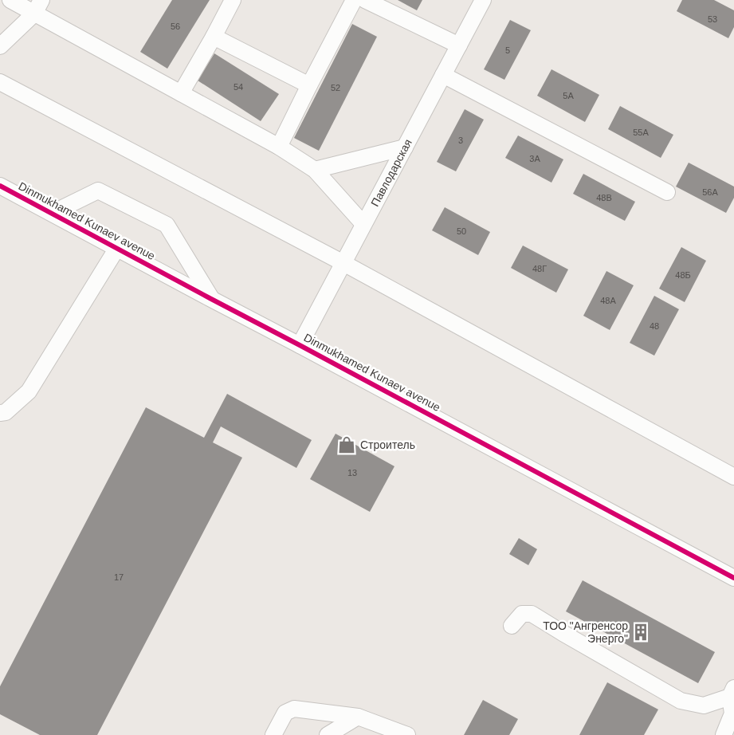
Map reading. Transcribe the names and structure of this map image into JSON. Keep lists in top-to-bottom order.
{
  "streets": {
    "street": ["Павлодарская", "Dinmukhamed Kunaev avenue"]
  },
  "crossings": [
    ["Павлодарская", "Dinmukhamed Kunaev avenue"]
  ],
  "places": {
    "shop": ["Строитель"],
    "building": ["ТОО \"Ангренсор Энерго\""]
  },
  "house_numbers": [
    "53",
    "56",
    "5",
    "54",
    "52",
    "5А",
    "55А",
    "3",
    "3А",
    "56А",
    "48В",
    "50",
    "48Г",
    "48Б",
    "48А",
    "48",
    "13",
    "17"
  ]
}
